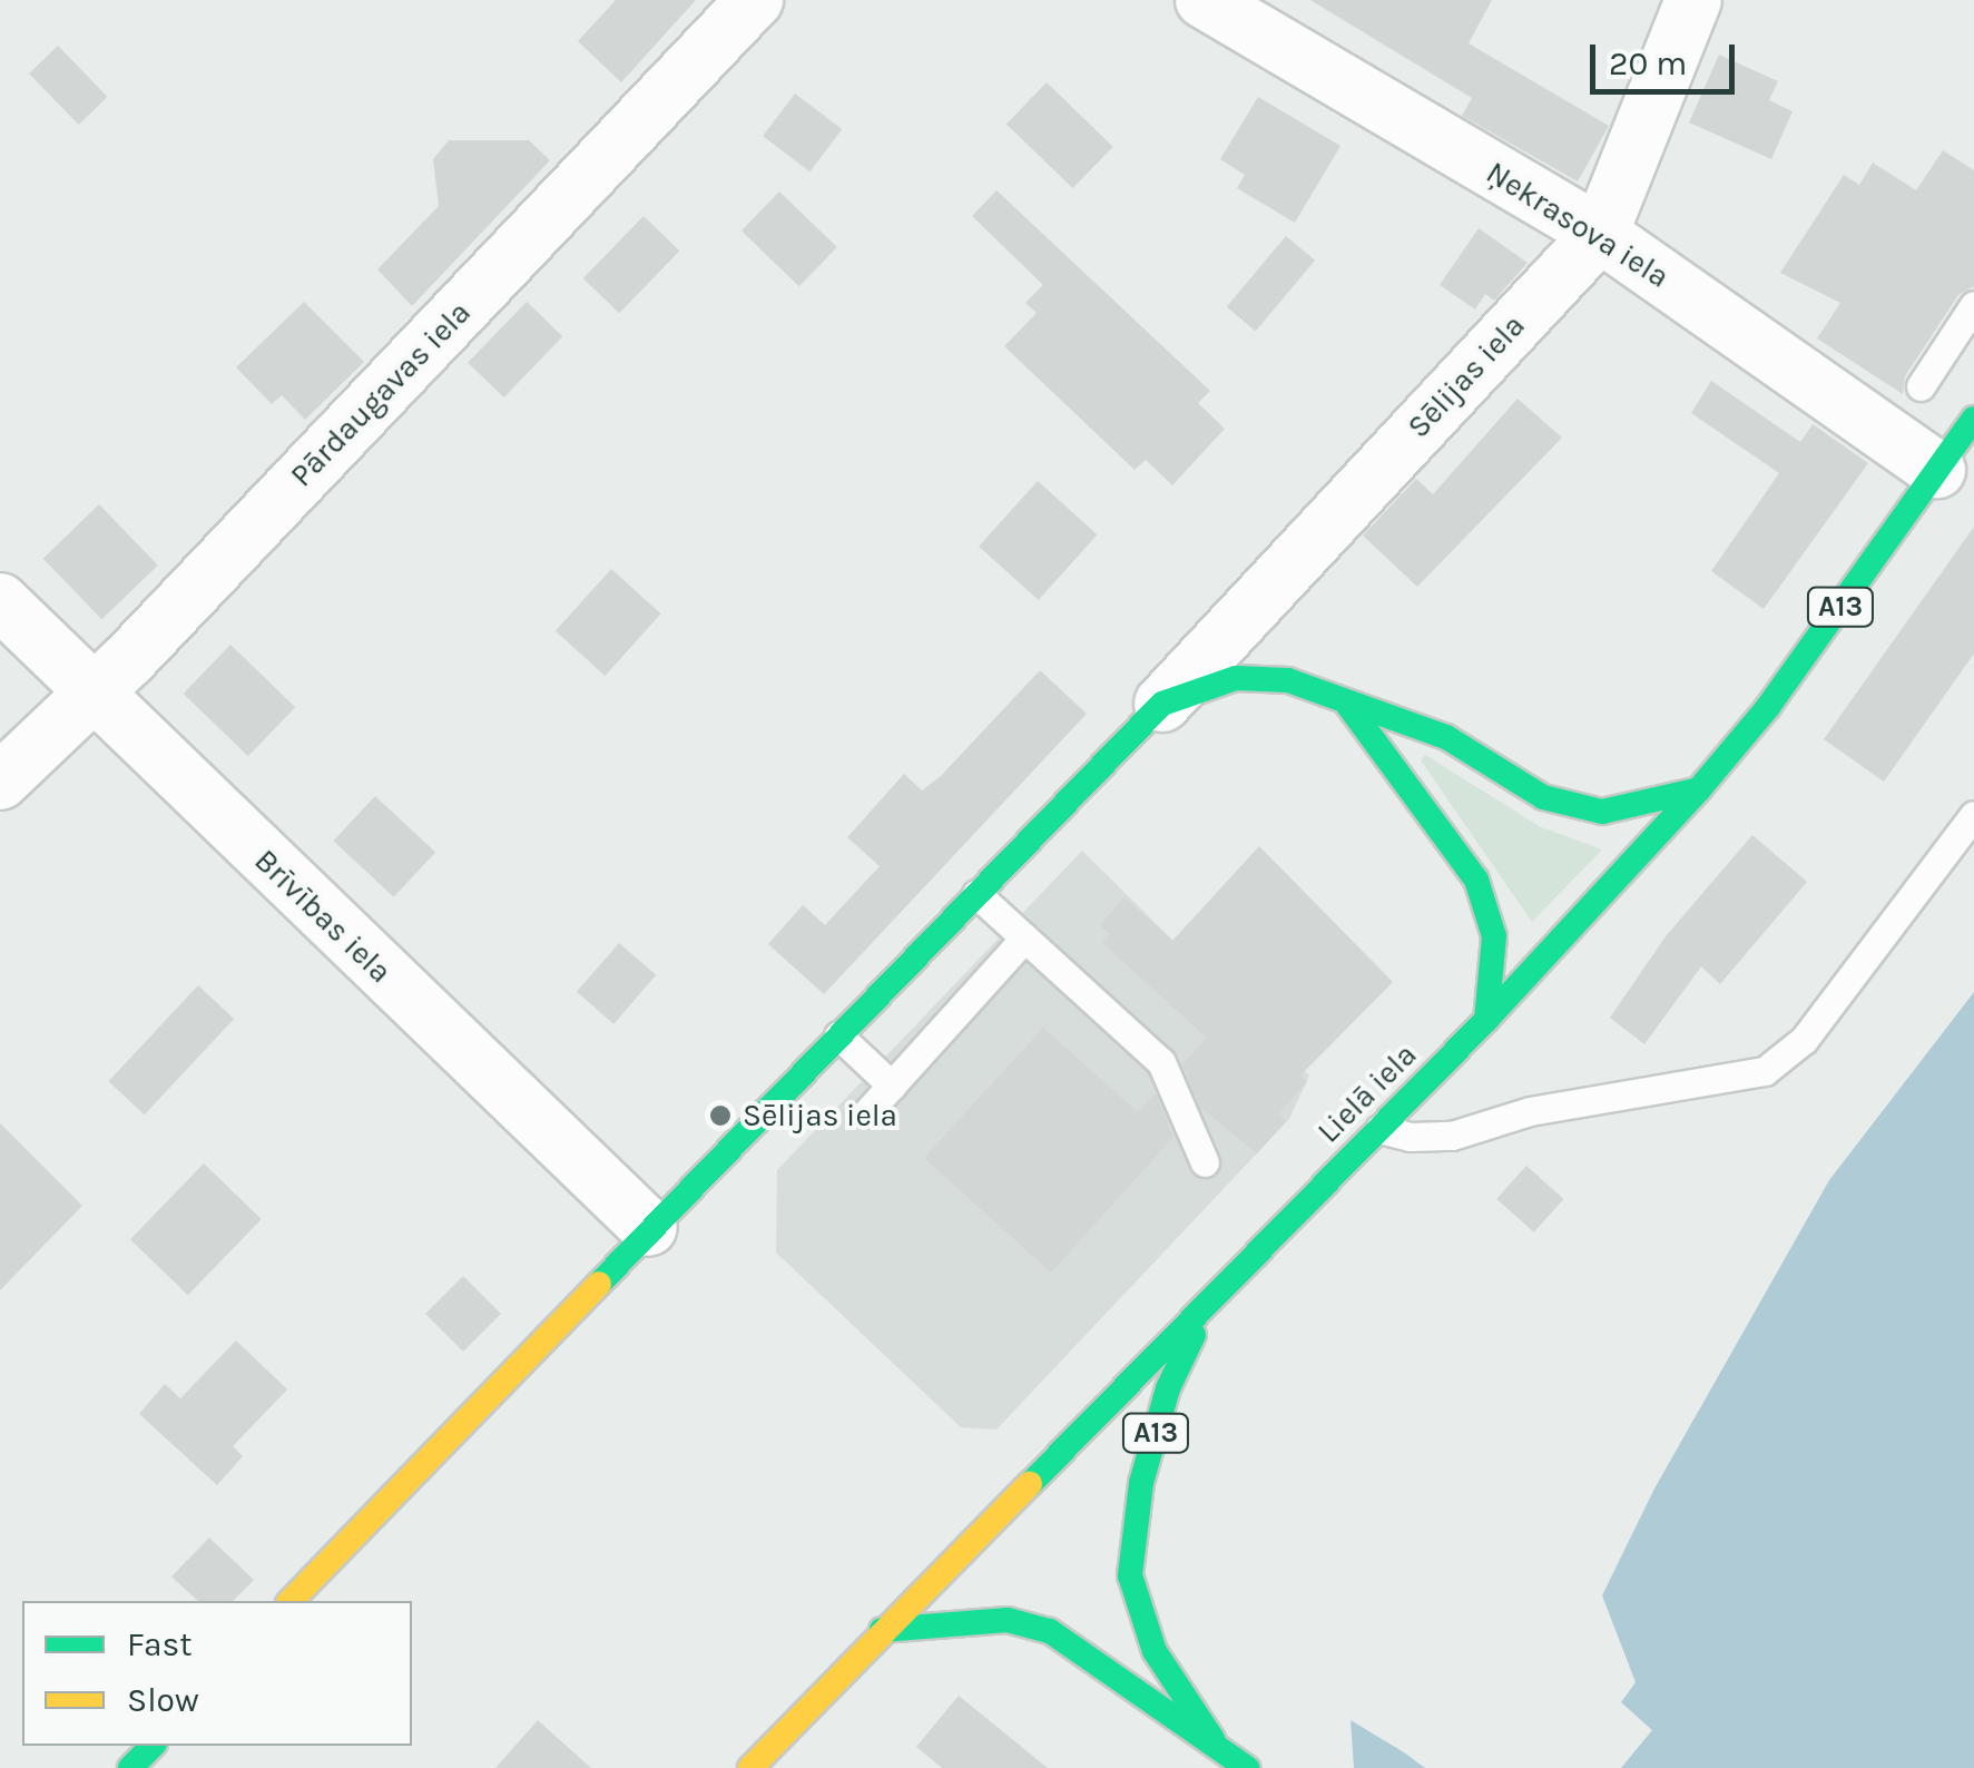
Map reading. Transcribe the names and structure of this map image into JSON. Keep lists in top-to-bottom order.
{
  "streets": {
    "main road": ["Sēlijas iela", "A13", "Lielā iela"],
    "street": ["Ņekrasova iela", "Pārdaugavas iela", "Brīvības iela"]
  },
  "crossings": [
    ["Ņekrasova iela", "Sēlijas iela"],
    ["Ņekrasova iela", "Lielā iela"],
    ["Sēlijas iela", "Brīvības iela"],
    ["Sēlijas iela", "Lielā iela"],
    ["Pārdaugavas iela", "Brīvības iela"],
    ["A13", "Lielā iela"]
  ],
  "places": ["Sēlijas iela"],
  "legend": ["Fast", "Slow"],
  "scale_bar": "20 m"
}
